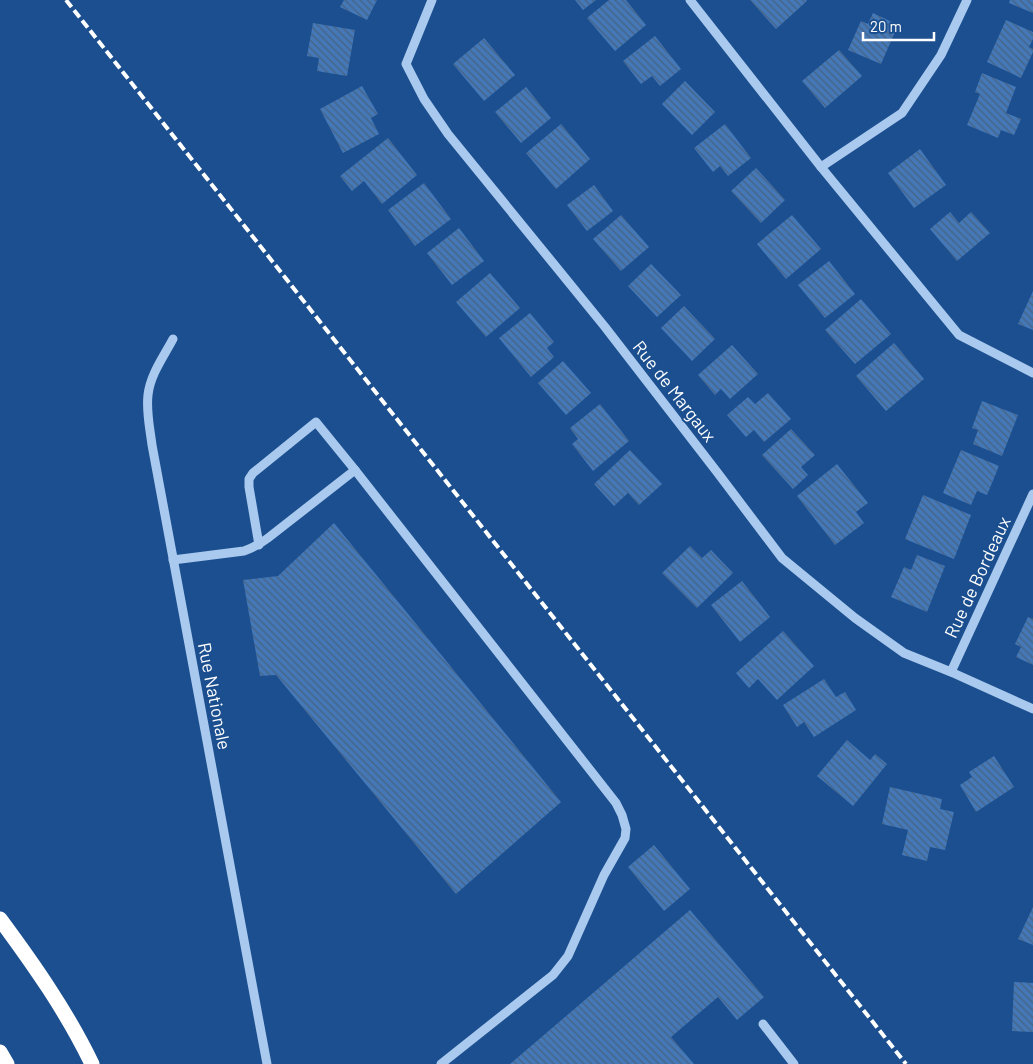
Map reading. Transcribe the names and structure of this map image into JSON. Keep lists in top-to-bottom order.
{
  "streets": {
    "street": ["Rue de Margaux", "Rue de Bordeaux", "Rue Nationale"]
  },
  "crossings": [
    ["Rue de Margaux", "Rue de Bordeaux"]
  ],
  "scale_bar": "20 m"
}
